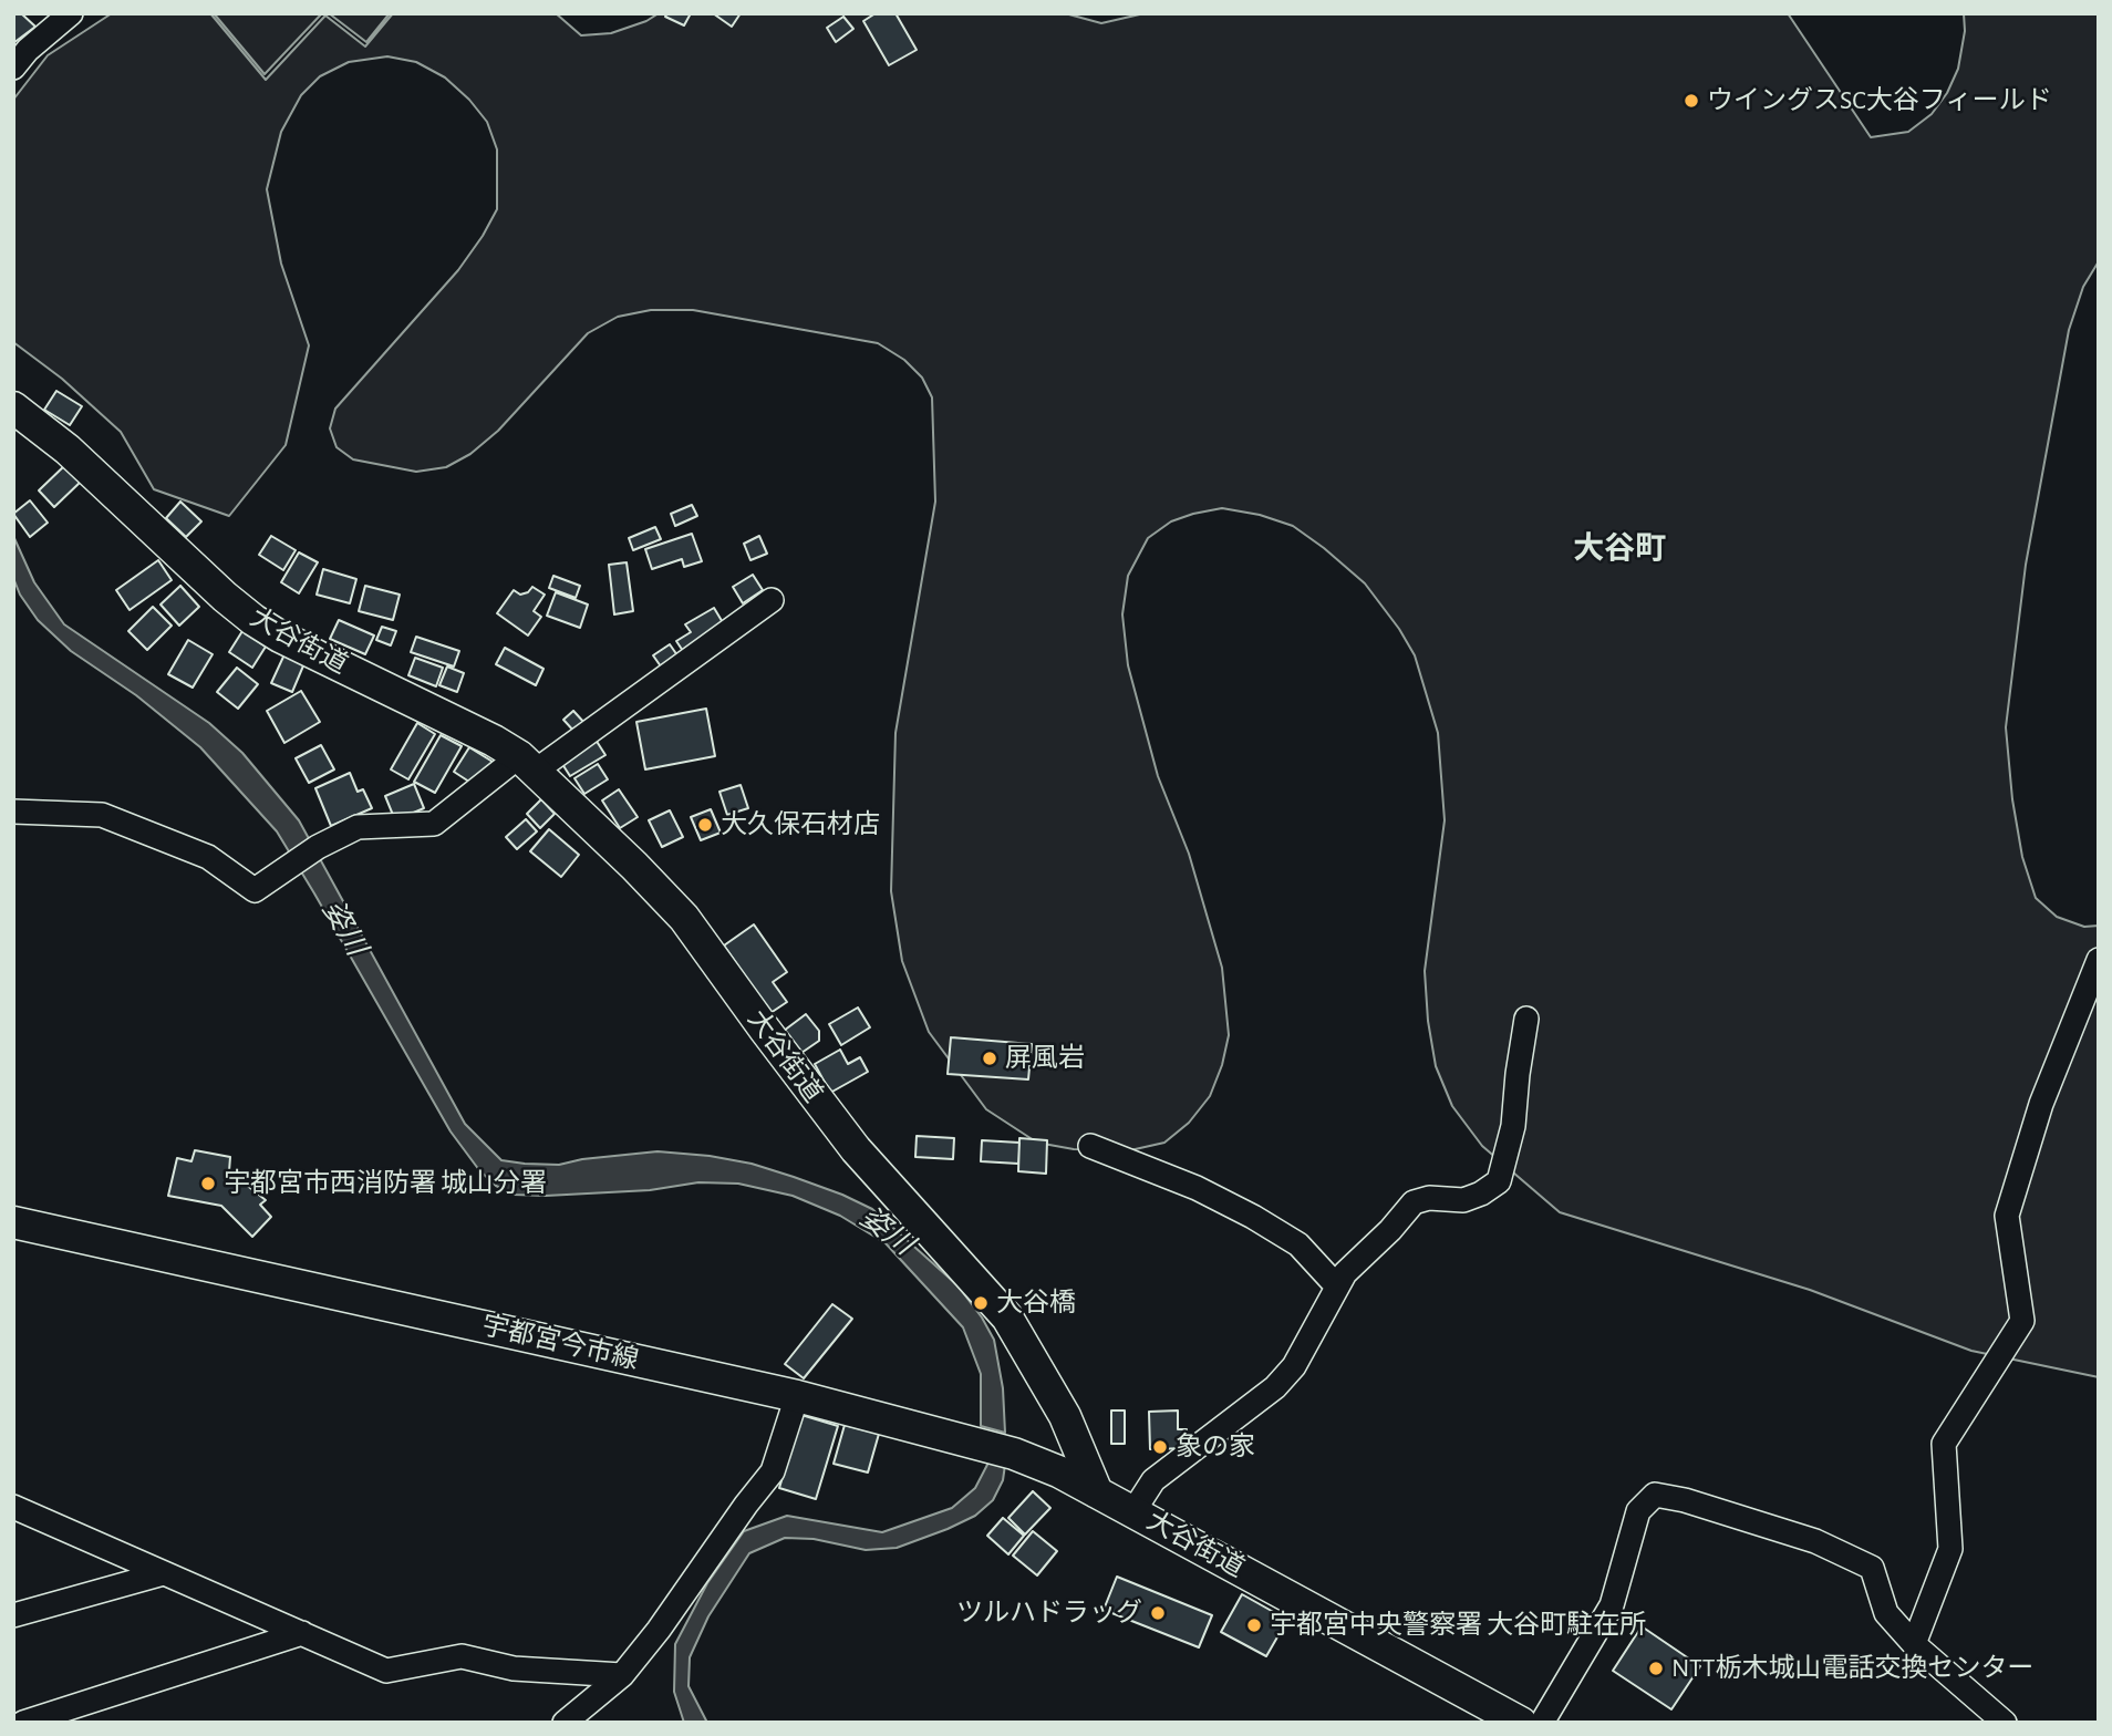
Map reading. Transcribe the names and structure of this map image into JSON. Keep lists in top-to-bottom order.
{
  "streets": {
    "main road": ["大谷街道", "宇都宮今市線"]
  },
  "crossings": [
    ["大谷街道", "宇都宮今市線"]
  ],
  "districts": ["大谷町"],
  "water": ["姿川"],
  "places": [
    "ウイングスSC大谷フィールド",
    "大久保石材店",
    "屏風岩",
    "宇都宮市西消防署 城山分署",
    "大谷橋",
    "象の家",
    "ツルハドラッグ",
    "宇都宮中央警察署 大谷町駐在所",
    "NTT栃木城山電話交換センター"
  ]
}
